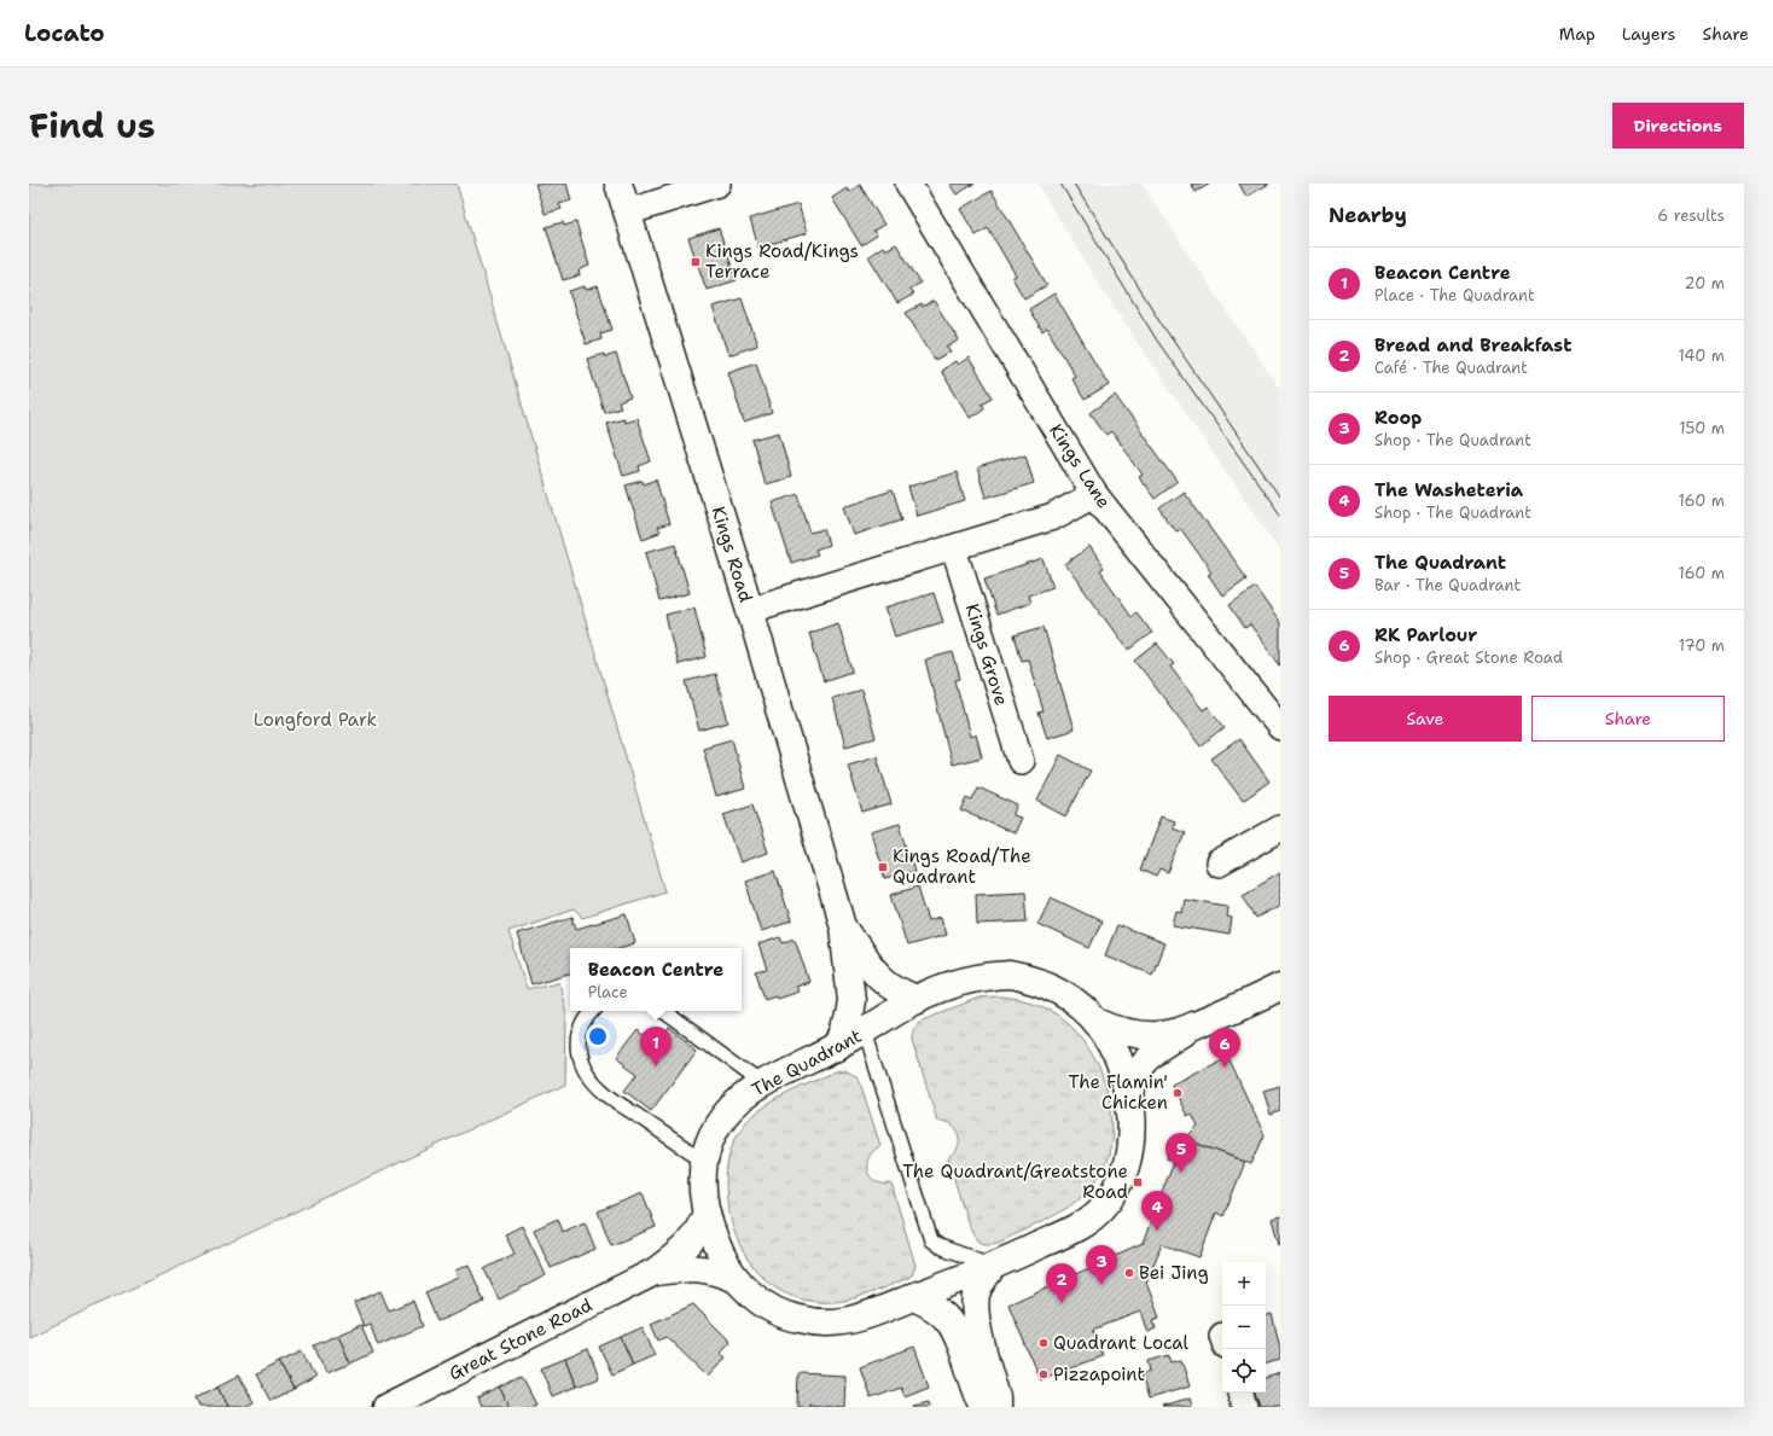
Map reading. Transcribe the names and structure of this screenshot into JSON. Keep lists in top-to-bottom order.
{
  "streets": {
    "street": [
      "Kings Lane",
      "Kings Road",
      "Kings Grove",
      "The Quadrant",
      "Great Stone Road"
    ]
  },
  "crossings": [
    ["Kings Road", "The Quadrant"],
    ["The Quadrant", "Great Stone Road"]
  ],
  "parks": ["Longford Park"],
  "places": {
    "transit": ["Kings Road/Kings Terrace", "Kings Road/The Quadrant", "The Quadrant/Greatstone Road"],
    "other": [
      "The Flamin' Chicken",
      "Bei Jing",
      "Quadrant Local",
      "Pizzapoint"
    ]
  },
  "page": {
    "header": "Locato",
    "nav": ["Map", "Layers", "Share"],
    "title": "Find us",
    "buttons": [
      "Directions",
      ["Save", "Share"]
    ],
    "heading": ["Nearby", "6 results"],
    "list": [
      {
        "mark": "1",
        "name": "Beacon Centre",
        "note": "Place · The Quadrant",
        "value": "20 m"
      },
      {
        "mark": "2",
        "name": "Bread and Breakfast",
        "note": "Café · The Quadrant",
        "value": "140 m"
      },
      {
        "mark": "3",
        "name": "Roop",
        "note": "Shop · The Quadrant",
        "value": "150 m"
      },
      {
        "mark": "4",
        "name": "The Washeteria",
        "note": "Shop · The Quadrant",
        "value": "160 m"
      },
      {
        "mark": "5",
        "name": "The Quadrant",
        "note": "Bar · The Quadrant",
        "value": "160 m"
      },
      {
        "mark": "6",
        "name": "RK Parlour",
        "note": "Shop · Great Stone Road",
        "value": "170 m"
      }
    ],
    "popup": ["Beacon Centre", "Place"],
    "pins": [
      "1",
      "6",
      "5",
      "4",
      "3",
      "2"
    ],
    "map_buttons": ["+", "−"]
  }
}
